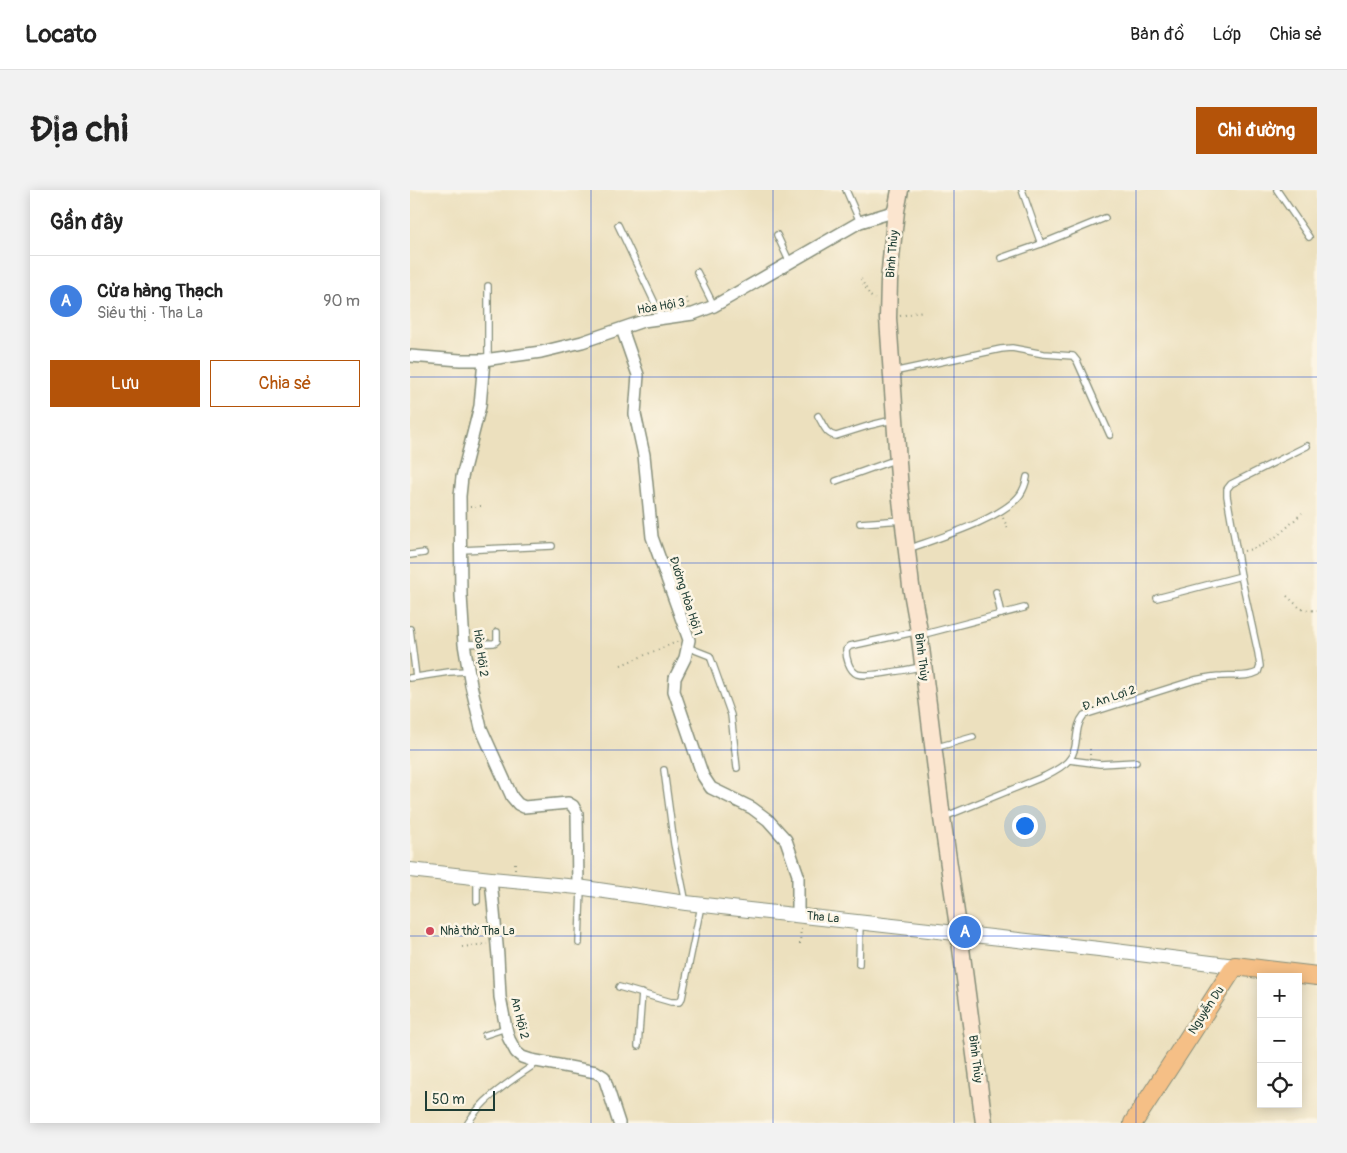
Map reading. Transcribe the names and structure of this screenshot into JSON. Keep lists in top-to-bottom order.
{
  "streets": {
    "main road": ["Bình Thủy", "Nguyễn Du"],
    "street": [
      "Hòa Hội 3",
      "Đường Hòa Hội 1",
      "Hòa Hội 2",
      "Tha La",
      "An Hội 2"
    ],
    "lane": ["Đ. An Lợi 2"]
  },
  "crossings": [
    ["Bình Thủy", "Hòa Hội 3"],
    ["Bình Thủy", "Tha La"],
    ["Hòa Hội 3", "Đường Hòa Hội 1"],
    ["Hòa Hội 3", "Hòa Hội 2"],
    ["Đường Hòa Hội 1", "Tha La"],
    ["Hòa Hội 2", "Tha La"],
    ["Tha La", "Nguyễn Du"],
    ["Tha La", "An Hội 2"]
  ],
  "places": ["Nhà thờ Tha La"],
  "scale_bar": "50 m",
  "page": {
    "header": "Locato",
    "nav": ["Bản đồ", "Lớp", "Chia sẻ"],
    "buttons": [
      "Chỉ đường",
      ["Lưu", "Chia sẻ"]
    ],
    "title": "Địa chỉ",
    "heading": "Gần đây",
    "list": [
      {
        "mark": "A",
        "name": "Cửa hàng Thạch",
        "note": "Siêu thị · Tha La",
        "value": "90 m"
      }
    ],
    "pins": "A",
    "map_buttons": ["+", "−"],
    "scale": "50 m"
  }
}
